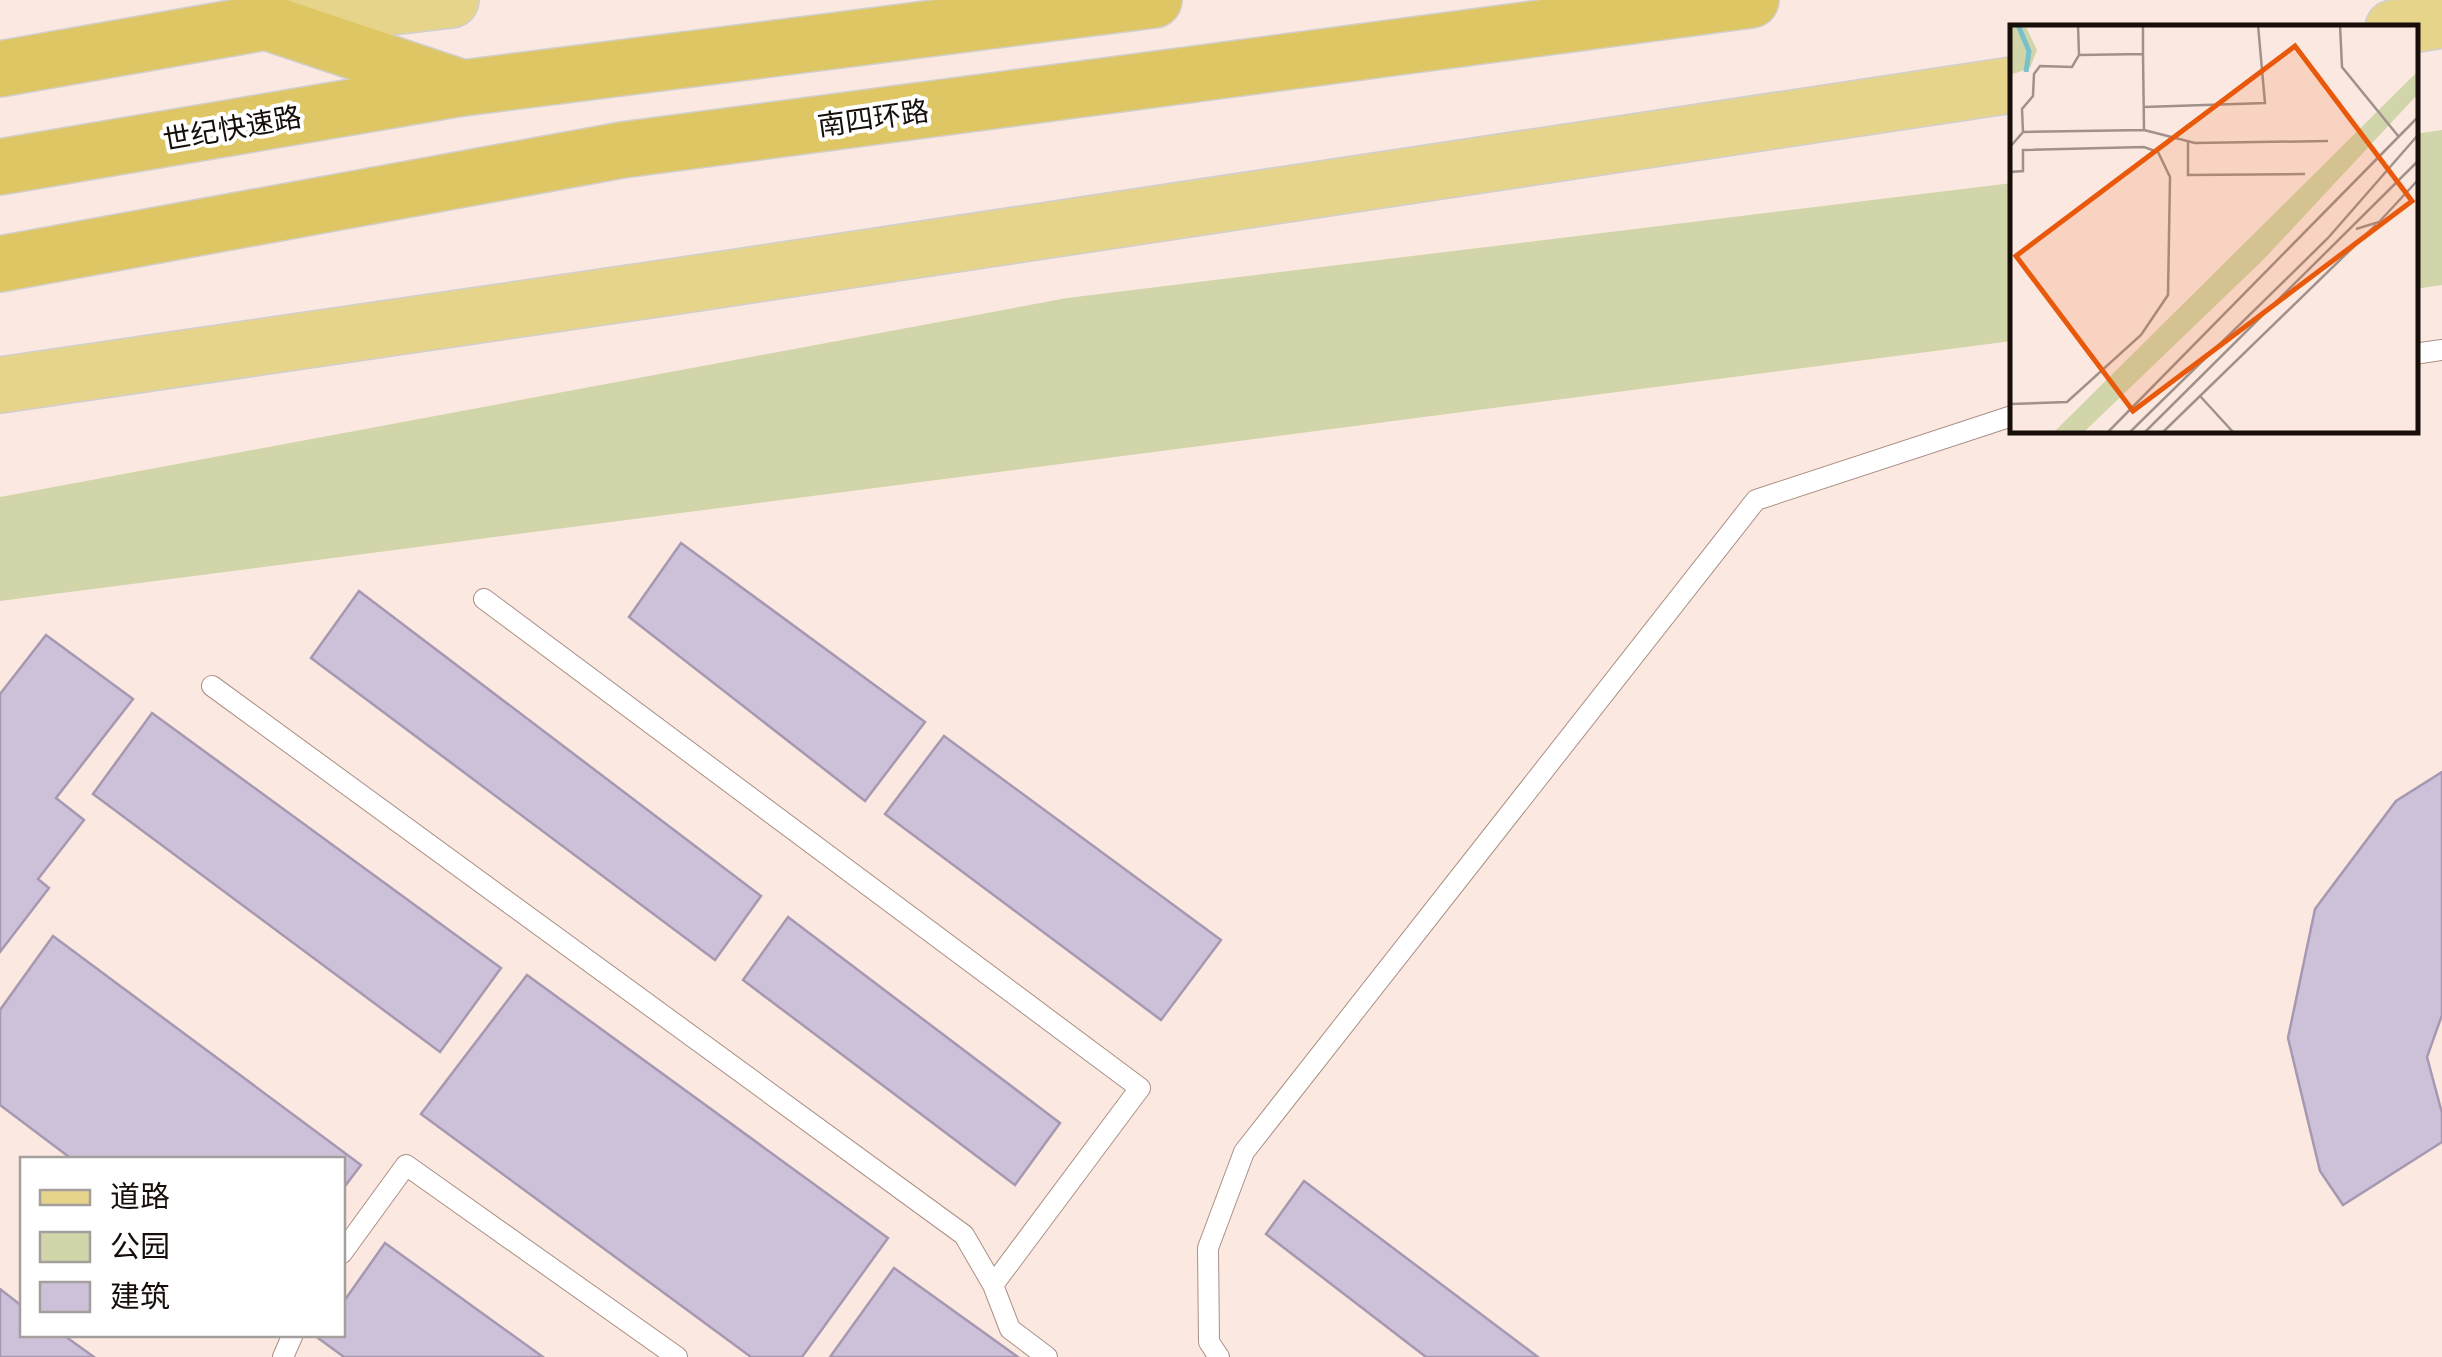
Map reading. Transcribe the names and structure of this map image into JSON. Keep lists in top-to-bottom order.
{
  "streets": {
    "highway": ["南四环路", "世纪快速路"]
  },
  "legend": ["道路", "公园", "建筑"]
}
